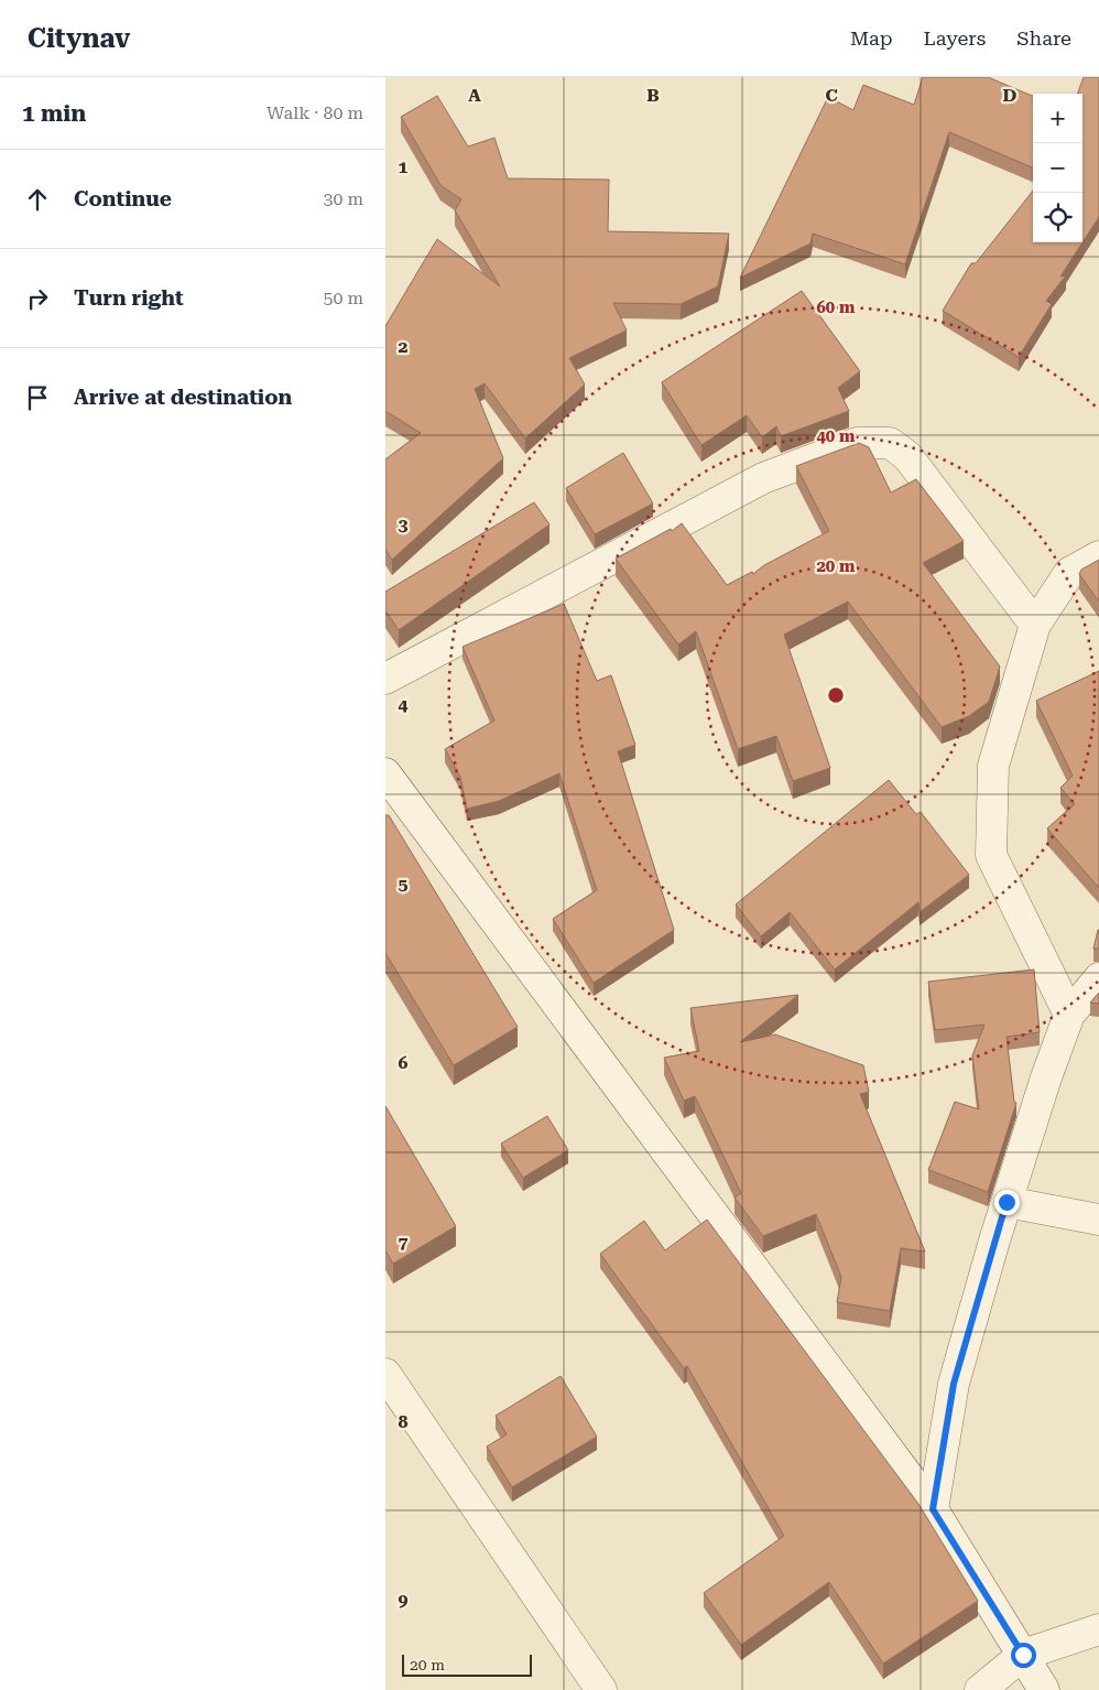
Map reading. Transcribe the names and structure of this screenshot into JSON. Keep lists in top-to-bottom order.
{
  "scale_bar": "20 m",
  "page": {
    "header": "Citynav",
    "nav": ["Map", "Layers", "Share"],
    "heading": ["1 min", "Walk · 80 m"],
    "map_buttons": ["+", "−"],
    "list": [
      ["Continue", "30 m"],
      ["Turn right", "50 m"],
      "Arrive at destination"
    ],
    "scale": "20 m"
  },
  "grid": {
    "columns": [
      "A",
      "B",
      "C",
      "D"
    ],
    "rows": [
      "1",
      "2",
      "3",
      "4",
      "5",
      "6",
      "7",
      "8",
      "9"
    ]
  },
  "rings": ["60 m", "40 m", "20 m"]
}
